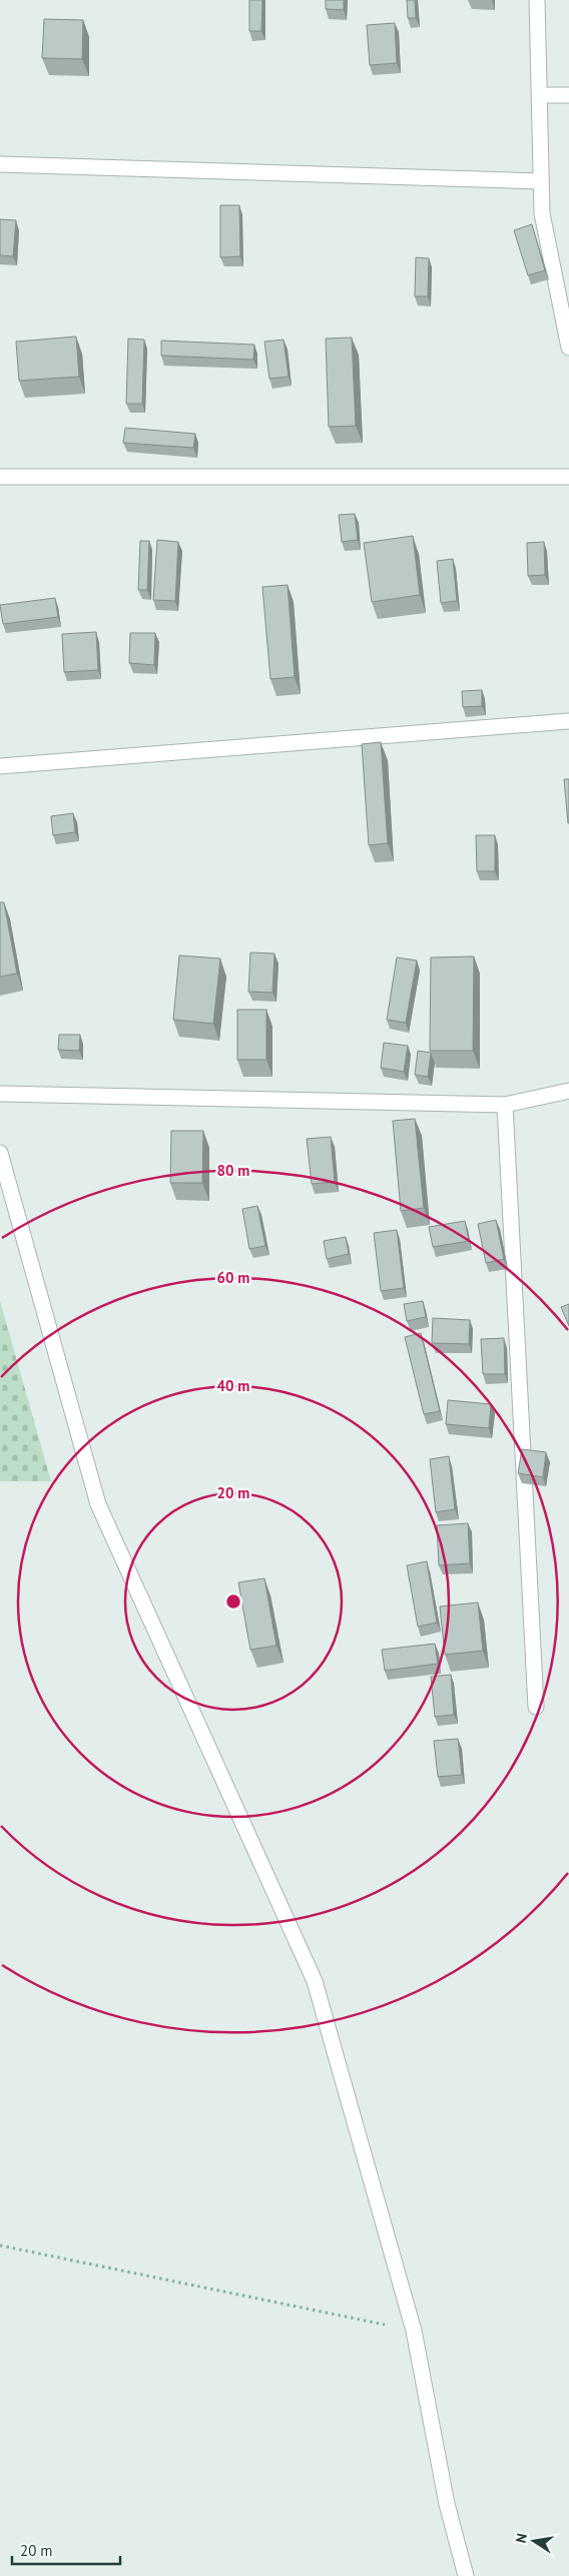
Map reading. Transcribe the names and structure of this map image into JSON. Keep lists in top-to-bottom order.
{
  "scale_bar": "20 m",
  "north": "left",
  "rings": [
    "80 m",
    "60 m",
    "40 m",
    "20 m"
  ]
}
